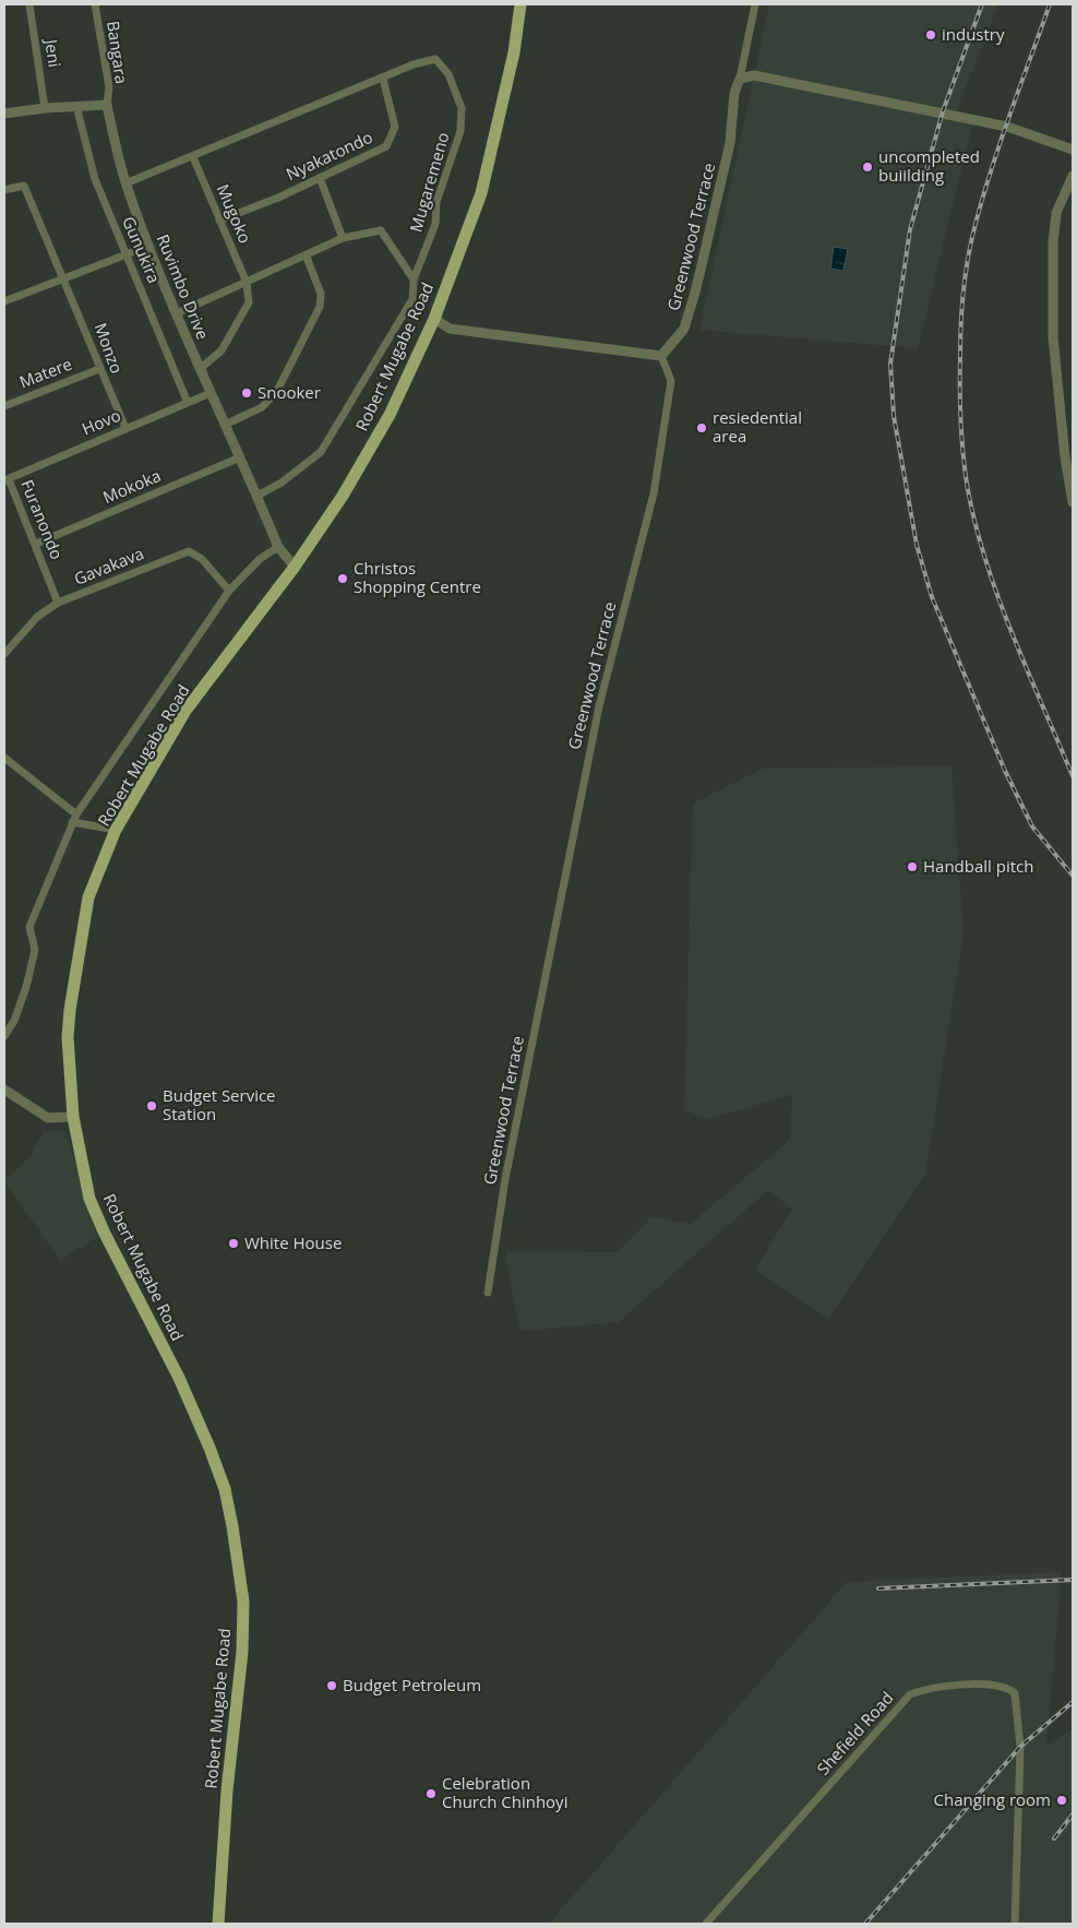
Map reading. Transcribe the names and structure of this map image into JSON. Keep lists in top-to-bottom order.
{
  "streets": {
    "main road": ["Robert Mugabe Road"],
    "street": [
      "Bangara",
      "Jeni",
      "Nyakatondo",
      "Mugaremeno",
      "Mugoko",
      "Greenwood Terrace",
      "Gunukira",
      "Ruvimbo Drive",
      "Monzo",
      "Matere",
      "Hovo",
      "Mokoka",
      "Furanondo",
      "Gavakava",
      "Shefield Road"
    ]
  },
  "crossings": [
    ["Bangara", "Ruvimbo Drive"],
    ["Nyakatondo", "Mugaremeno"],
    ["Nyakatondo", "Mugoko"],
    ["Mugaremeno", "Mugoko"],
    ["Mugaremeno", "Ruvimbo Drive"],
    ["Gunukira", "Hovo"],
    ["Ruvimbo Drive", "Robert Mugabe Road"],
    ["Ruvimbo Drive", "Hovo"],
    ["Ruvimbo Drive", "Mokoka"],
    ["Monzo", "Matere"],
    ["Monzo", "Hovo"],
    ["Hovo", "Furanondo"],
    ["Mokoka", "Furanondo"],
    ["Furanondo", "Gavakava"]
  ],
  "places": [
    "industry",
    "uncompleted buiilding",
    "Snooker",
    "resiedential area",
    "Christos Shopping Centre",
    "Handball pitch",
    "Budget Service Station",
    "White House",
    "Budget Petroleum",
    "Celebration Church Chinhoyi",
    "Changing room"
  ]
}
